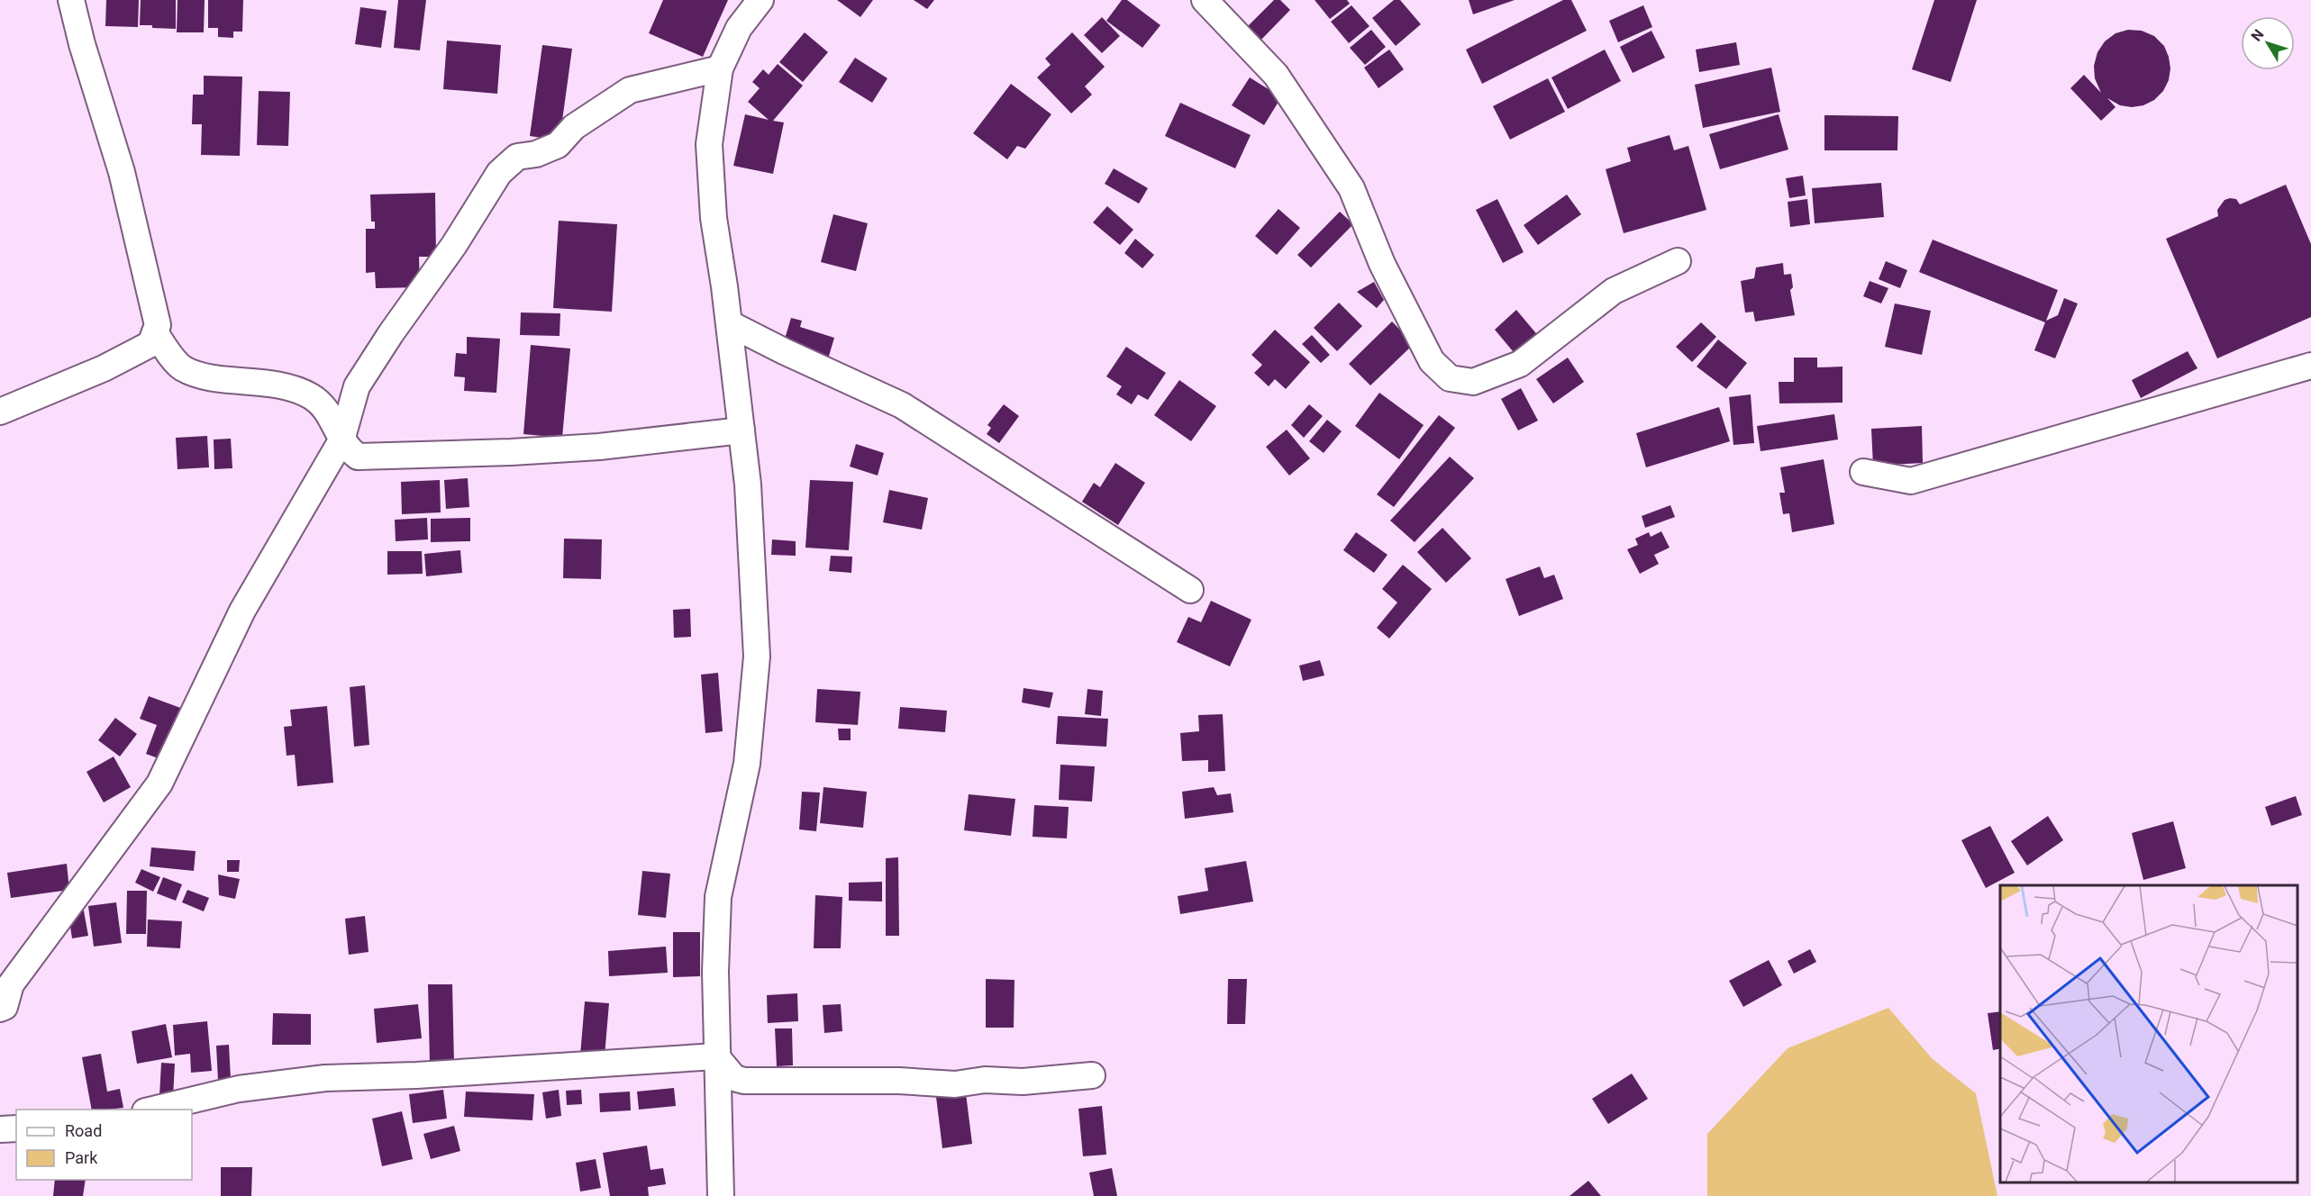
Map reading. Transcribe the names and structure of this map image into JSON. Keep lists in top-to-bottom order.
{
  "legend": ["Road", "Park"],
  "north": "top left"
}
